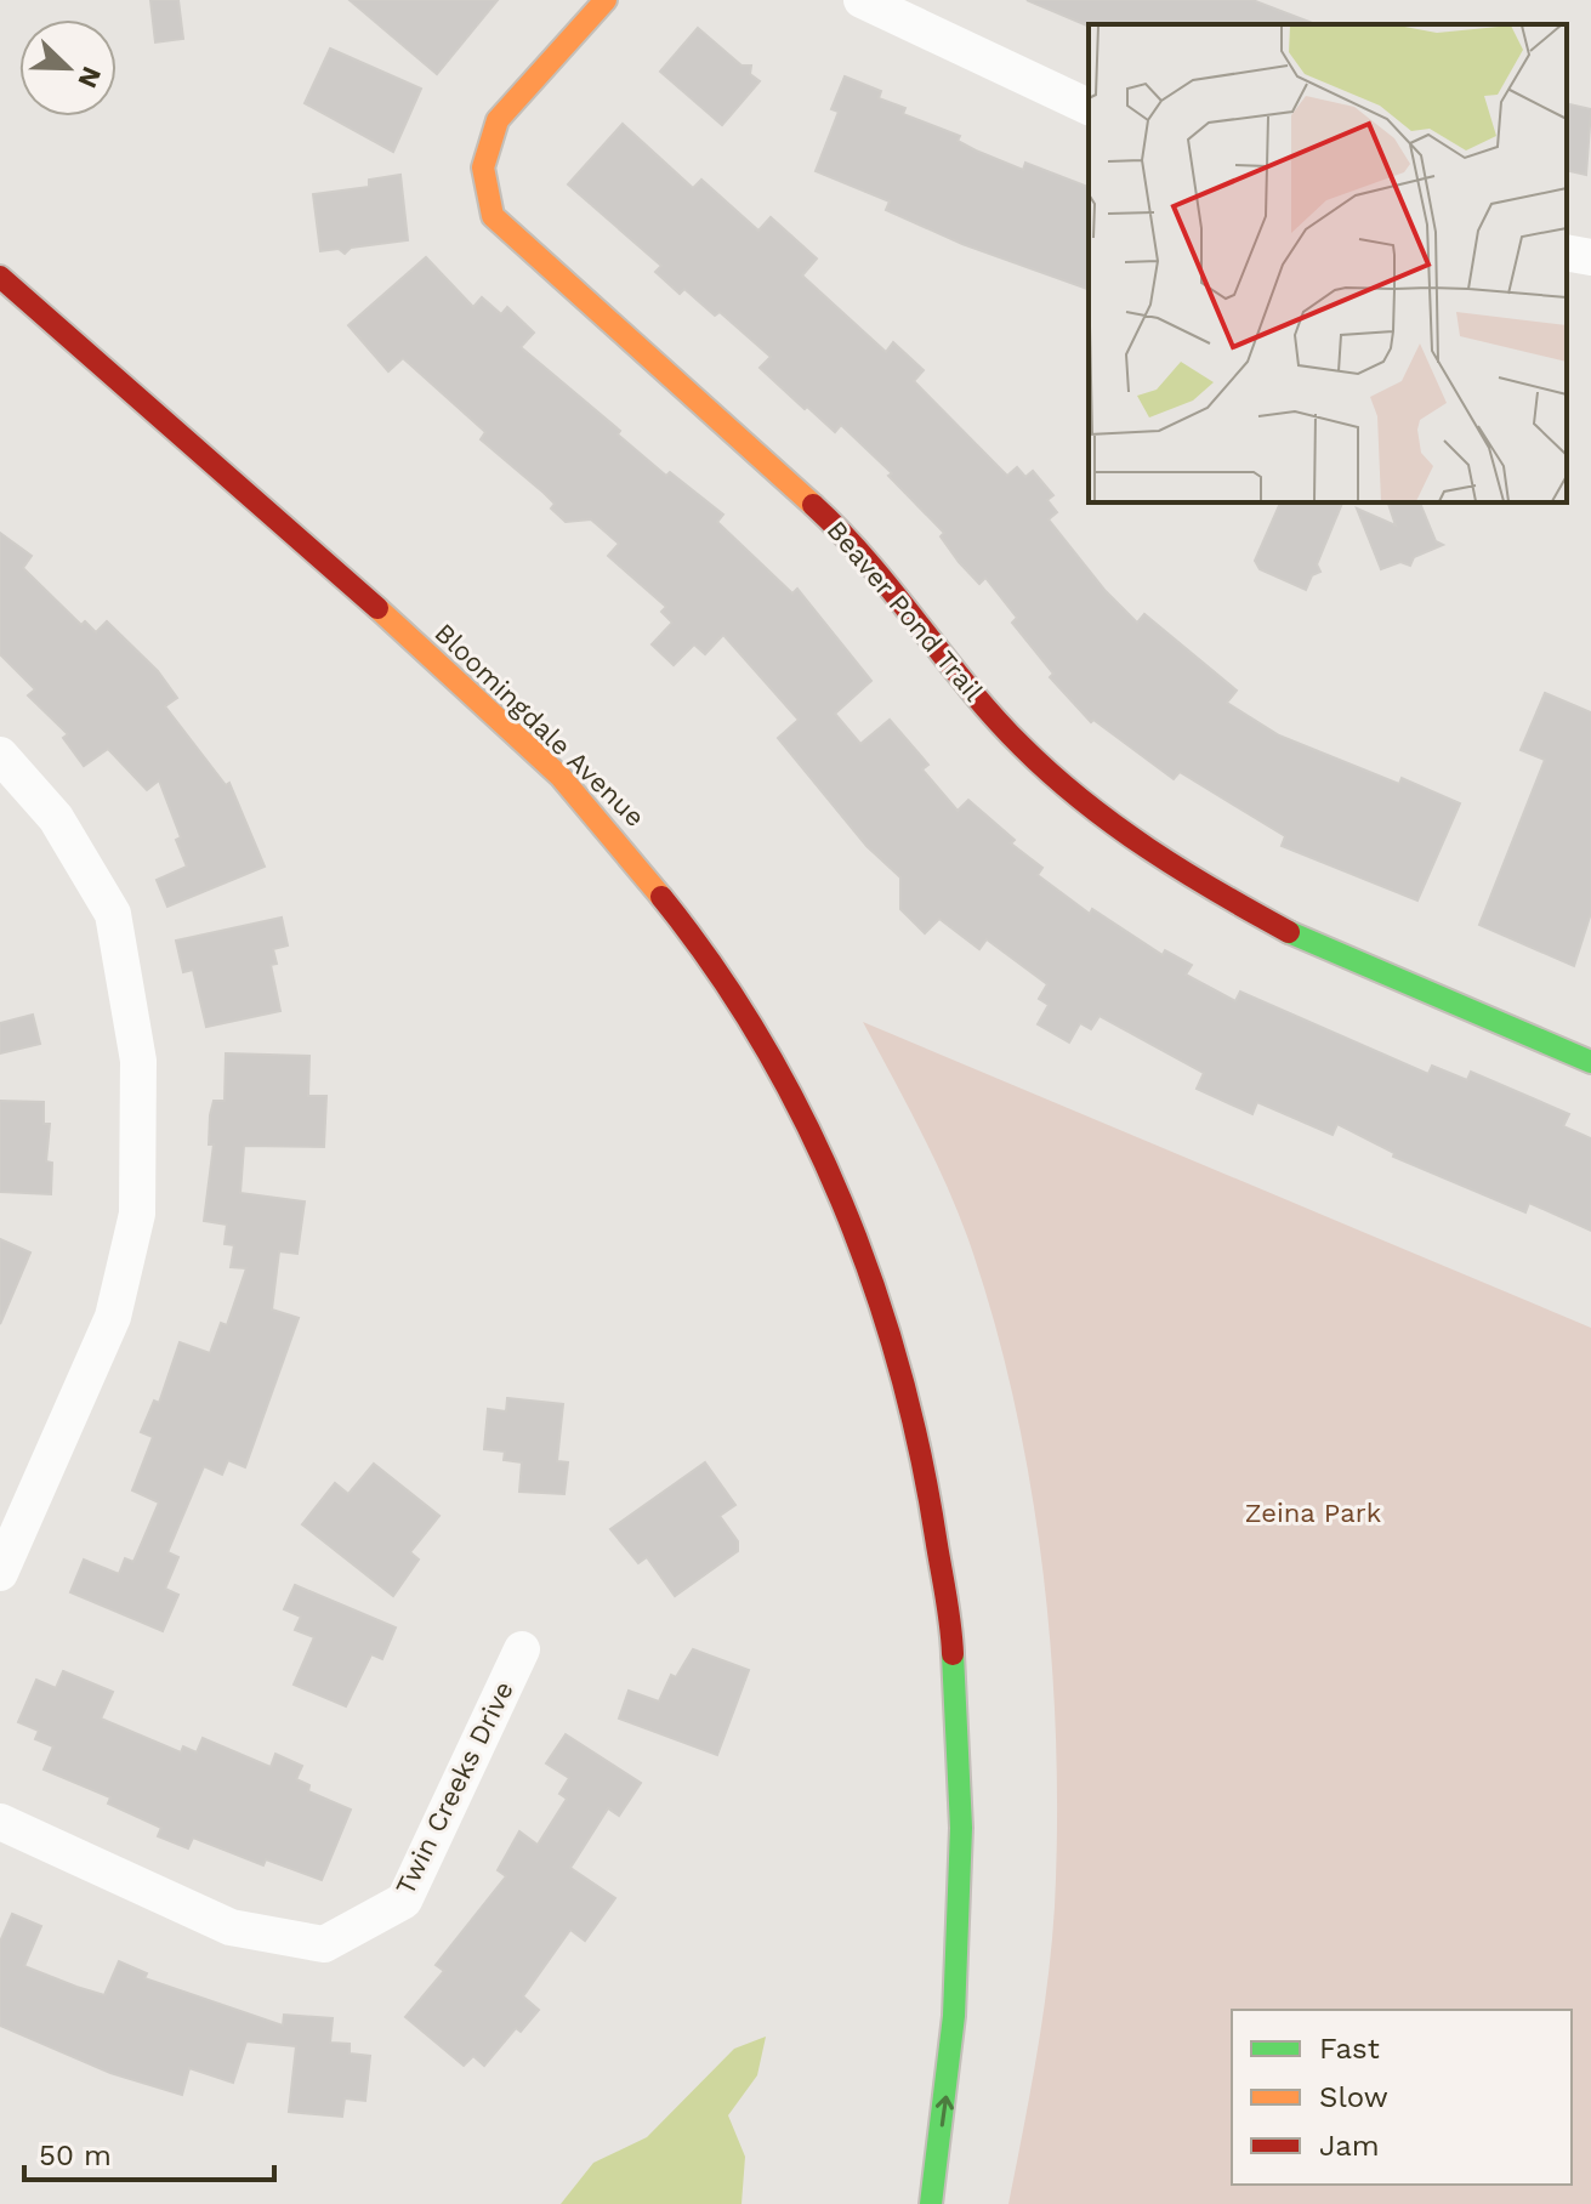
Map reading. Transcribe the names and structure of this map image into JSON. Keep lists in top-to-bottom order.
{
  "streets": {
    "street": ["Beaver Pond Trail", "Bloomingdale Avenue", "Twin Creeks Drive"]
  },
  "parks": ["Zeina Park"],
  "legend": ["Fast", "Slow", "Jam"],
  "scale_bar": "50 m",
  "north": "bottom right"
}
